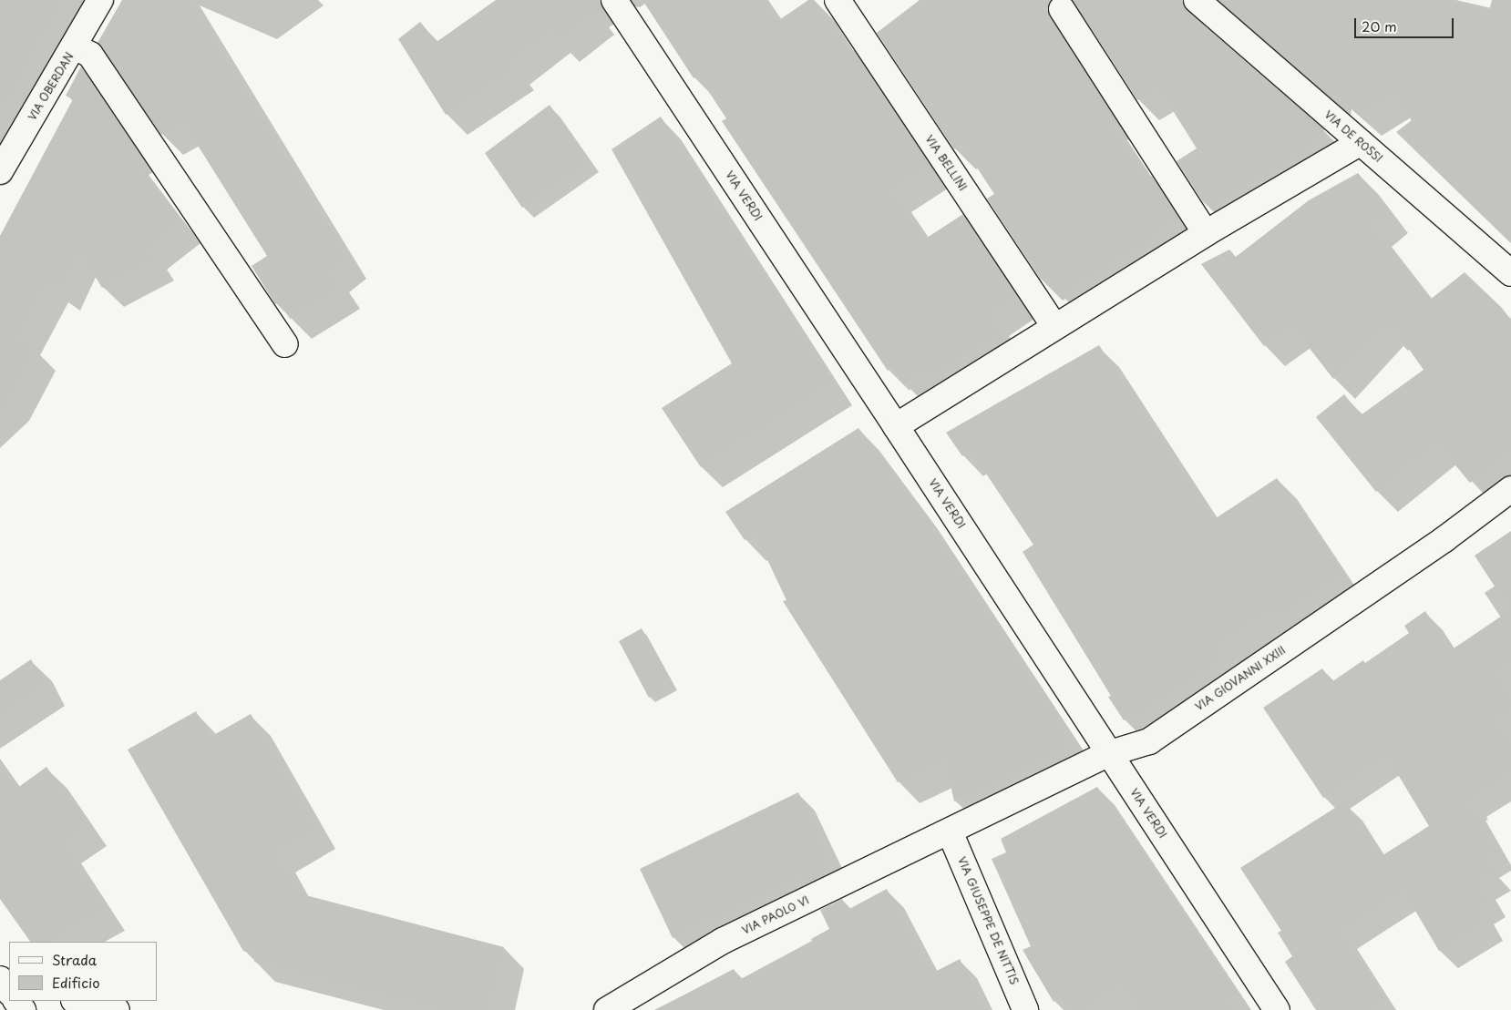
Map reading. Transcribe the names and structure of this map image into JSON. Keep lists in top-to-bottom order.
{
  "streets": {
    "street": [
      "VIA OBERDAN",
      "VIA DE ROSSI",
      "VIA BELLINI",
      "VIA VERDI",
      "VIA GIOVANNI XXIII",
      "VIA PAOLO VI",
      "VIA GIUSEPPE DE NITTIS"
    ]
  },
  "crossings": [
    ["VIA VERDI", "VIA GIOVANNI XXIII"],
    ["VIA GIOVANNI XXIII", "VIA PAOLO VI"],
    ["VIA GIOVANNI XXIII", "VIA GIUSEPPE DE NITTIS"],
    ["VIA PAOLO VI", "VIA GIUSEPPE DE NITTIS"]
  ],
  "legend": ["Strada", "Edificio"],
  "scale_bar": "20 m"
}
